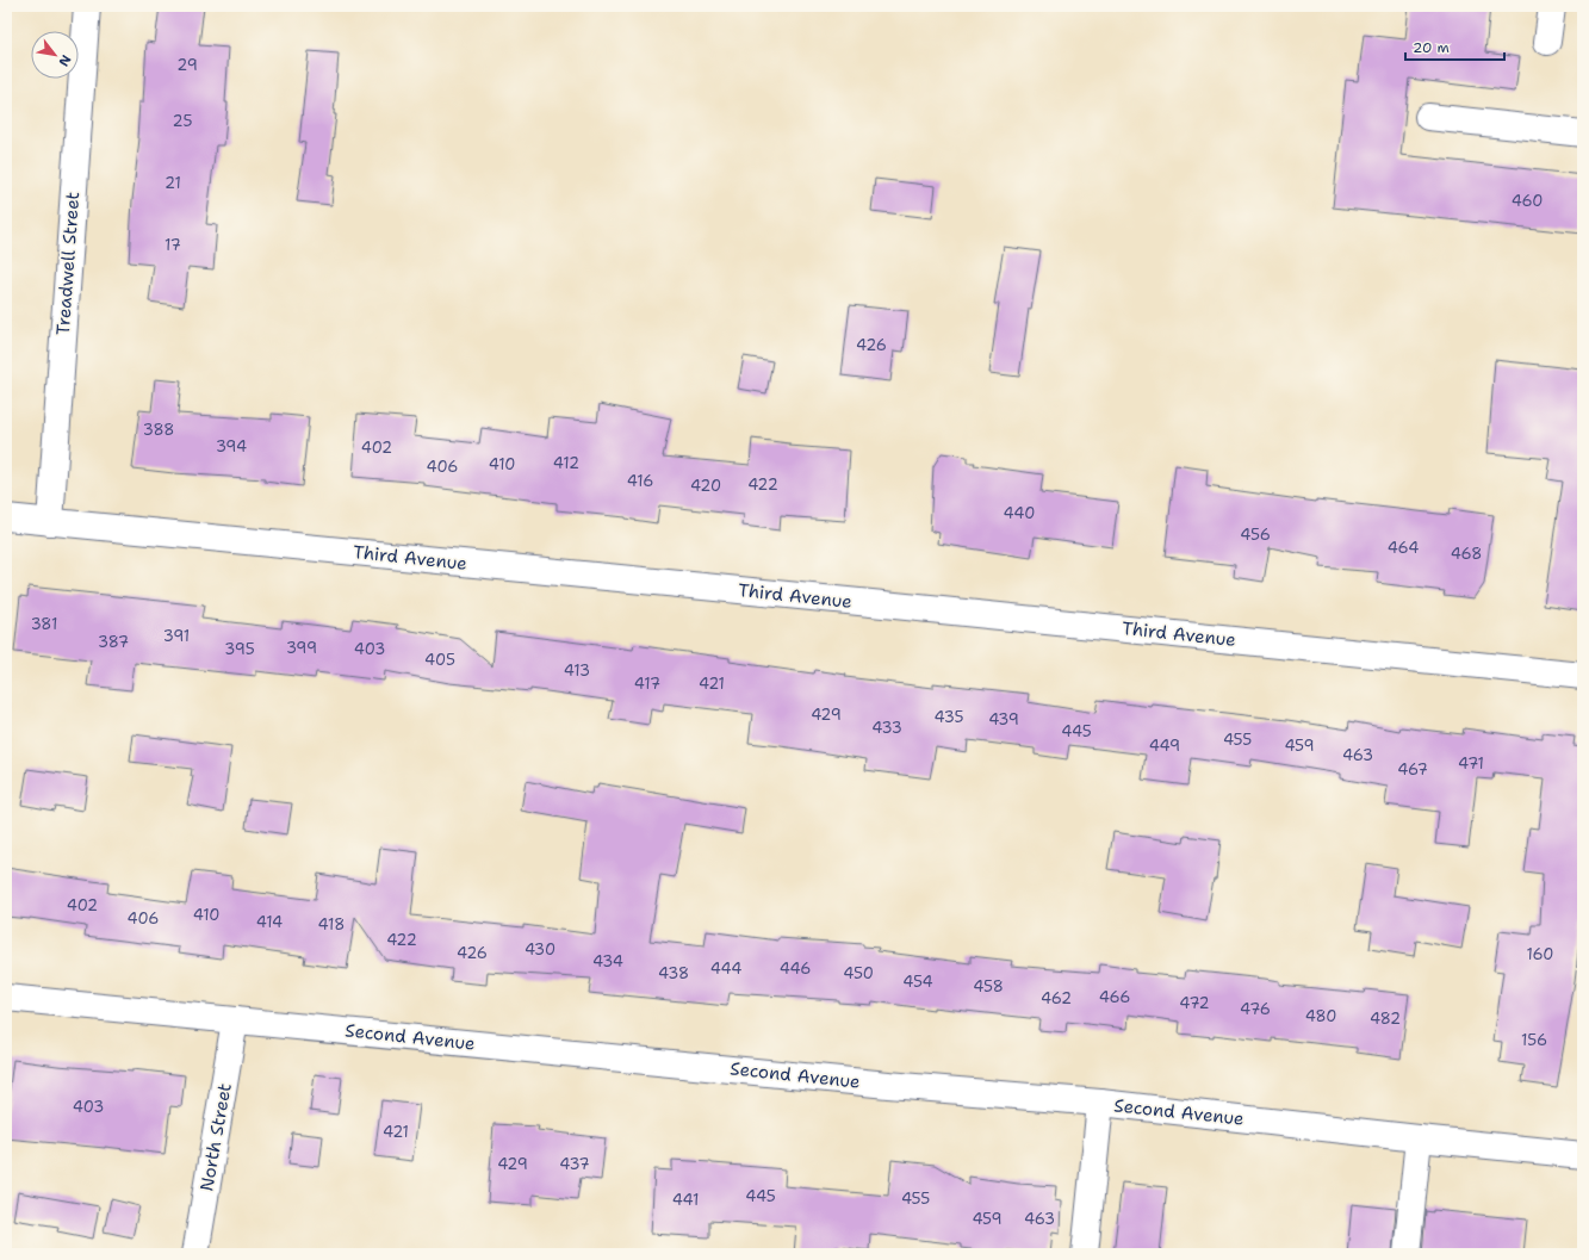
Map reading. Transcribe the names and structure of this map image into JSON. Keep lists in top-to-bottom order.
{
  "streets": {
    "street": [
      "Treadwell Street",
      "Third Avenue",
      "Second Avenue",
      "North Street"
    ]
  },
  "crossings": [
    ["Treadwell Street", "Third Avenue"],
    ["Second Avenue", "North Street"]
  ],
  "house_numbers": [
    "29",
    "25",
    "21",
    "460",
    "17",
    "426",
    "388",
    "394",
    "402",
    "412",
    "410",
    "406",
    "416",
    "422",
    "420",
    "440",
    "456",
    "464",
    "468",
    "381",
    "391",
    "387",
    "399",
    "395",
    "403",
    "405",
    "413",
    "417",
    "421",
    "429",
    "435",
    "439",
    "433",
    "445",
    "455",
    "449",
    "459",
    "463",
    "471",
    "467",
    "402",
    "410",
    "406",
    "414",
    "418",
    "422",
    "430",
    "426",
    "160",
    "434",
    "444",
    "446",
    "438",
    "450",
    "454",
    "458",
    "466",
    "462",
    "472",
    "476",
    "480",
    "482",
    "156",
    "403",
    "421",
    "429",
    "437",
    "445",
    "455",
    "441",
    "459",
    "463"
  ],
  "scale_bar": "20 m",
  "north": "bottom right"
}
